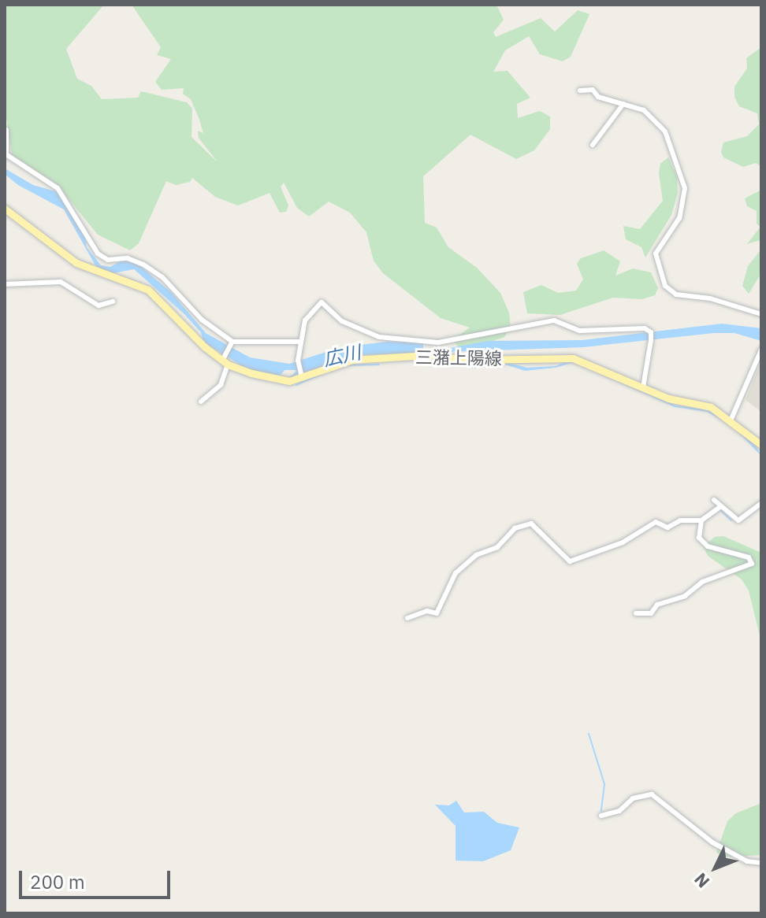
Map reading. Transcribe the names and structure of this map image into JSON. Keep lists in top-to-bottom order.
{
  "streets": {
    "main road": ["三潴上陽線"]
  },
  "water": ["広川"],
  "scale_bar": "200 m",
  "north": "bottom left"
}
